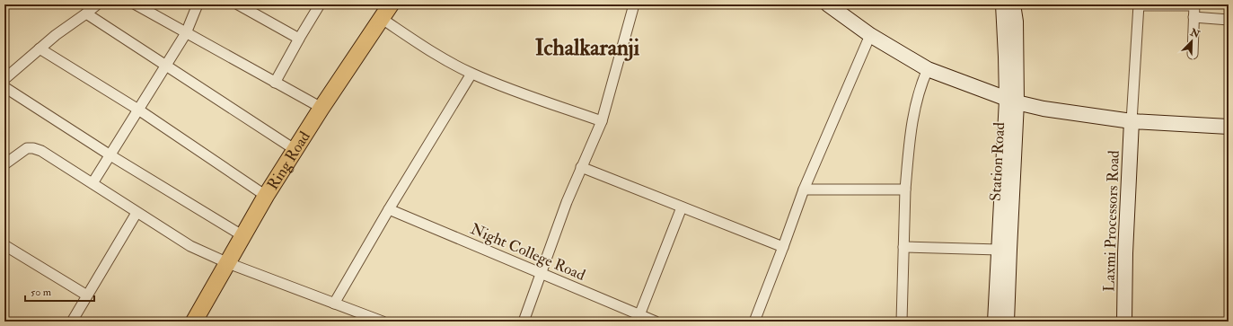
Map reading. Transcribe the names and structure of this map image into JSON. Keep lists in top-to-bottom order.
{
  "streets": {
    "main road": ["Ring Road", "Station Road", "Laxmi Processors Road"],
    "street": ["Night College Road"]
  },
  "districts": ["Ichalkaranji"],
  "scale_bar": "50 m",
  "north": "top right"
}
